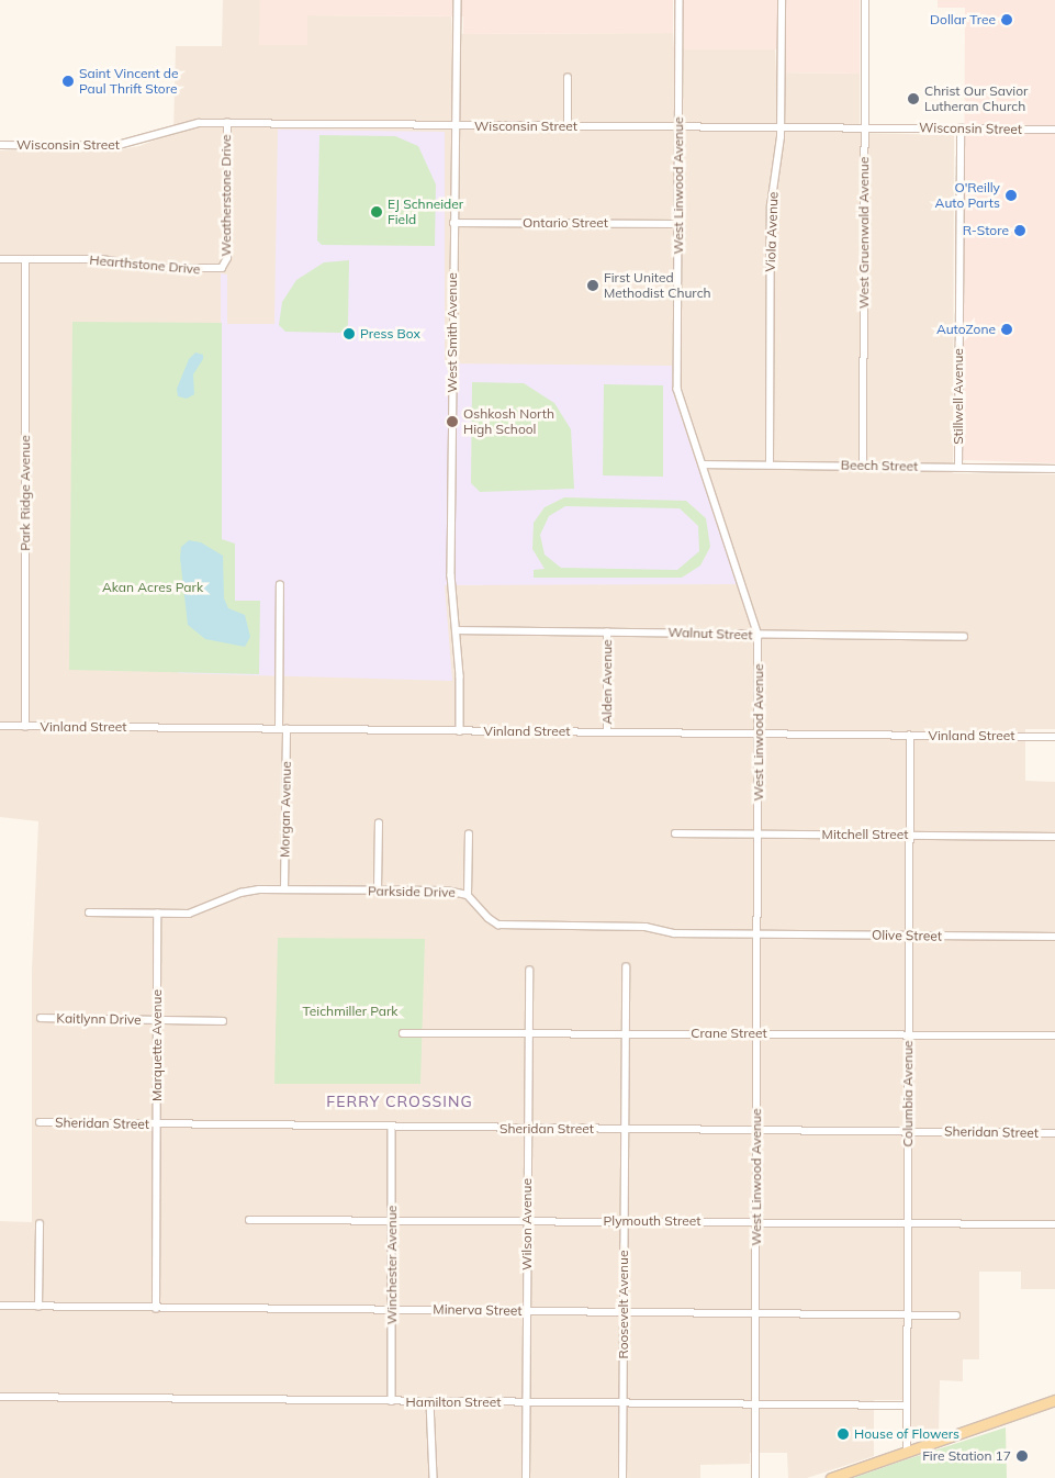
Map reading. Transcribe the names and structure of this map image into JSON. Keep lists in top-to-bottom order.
{
  "streets": {
    "street": [
      "Wisconsin Street",
      "West Linwood Avenue",
      "Weatherstone Drive",
      "Ontario Street",
      "Viola Avenue",
      "West Gruenwald Avenue",
      "Hearthstone Drive",
      "West Smith Avenue",
      "Stillwell Avenue",
      "Beech Street",
      "Park Ridge Avenue",
      "Walnut Street",
      "Alden Avenue",
      "Vinland Street",
      "Morgan Avenue",
      "Mitchell Street",
      "Parkside Drive",
      "Olive Street",
      "Kaitlynn Drive",
      "Crane Street",
      "Marquette Avenue",
      "Columbia Avenue",
      "Sheridan Street",
      "Plymouth Street",
      "Wilson Avenue",
      "Winchester Avenue",
      "Roosevelt Avenue",
      "Minerva Street",
      "Hamilton Street"
    ]
  },
  "crossings": [
    ["Wisconsin Street", "West Linwood Avenue"],
    ["Wisconsin Street", "Weatherstone Drive"],
    ["Wisconsin Street", "Viola Avenue"],
    ["Wisconsin Street", "West Gruenwald Avenue"],
    ["Wisconsin Street", "West Smith Avenue"],
    ["Wisconsin Street", "Stillwell Avenue"],
    ["West Linwood Avenue", "Ontario Street"],
    ["West Linwood Avenue", "Beech Street"],
    ["West Linwood Avenue", "Walnut Street"],
    ["West Linwood Avenue", "Vinland Street"],
    ["West Linwood Avenue", "Mitchell Street"],
    ["West Linwood Avenue", "Parkside Drive"],
    ["West Linwood Avenue", "Olive Street"],
    ["West Linwood Avenue", "Crane Street"],
    ["West Linwood Avenue", "Sheridan Street"],
    ["West Linwood Avenue", "Plymouth Street"],
    ["West Linwood Avenue", "Minerva Street"],
    ["West Linwood Avenue", "Hamilton Street"],
    ["Weatherstone Drive", "Hearthstone Drive"],
    ["Ontario Street", "West Smith Avenue"],
    ["Viola Avenue", "Beech Street"],
    ["West Gruenwald Avenue", "Beech Street"],
    ["Hearthstone Drive", "Park Ridge Avenue"],
    ["West Smith Avenue", "Walnut Street"],
    ["West Smith Avenue", "Vinland Street"],
    ["Stillwell Avenue", "Beech Street"],
    ["Park Ridge Avenue", "Vinland Street"],
    ["Walnut Street", "Alden Avenue"],
    ["Alden Avenue", "Vinland Street"],
    ["Vinland Street", "Morgan Avenue"],
    ["Vinland Street", "Columbia Avenue"],
    ["Morgan Avenue", "Parkside Drive"],
    ["Mitchell Street", "Columbia Avenue"],
    ["Parkside Drive", "Olive Street"],
    ["Parkside Drive", "Marquette Avenue"],
    ["Olive Street", "Columbia Avenue"],
    ["Kaitlynn Drive", "Marquette Avenue"],
    ["Crane Street", "Columbia Avenue"],
    ["Crane Street", "Wilson Avenue"],
    ["Crane Street", "Roosevelt Avenue"],
    ["Marquette Avenue", "Sheridan Street"],
    ["Marquette Avenue", "Minerva Street"],
    ["Columbia Avenue", "Sheridan Street"],
    ["Columbia Avenue", "Plymouth Street"],
    ["Columbia Avenue", "Minerva Street"],
    ["Columbia Avenue", "Hamilton Street"],
    ["Sheridan Street", "Wilson Avenue"],
    ["Sheridan Street", "Winchester Avenue"],
    ["Sheridan Street", "Roosevelt Avenue"],
    ["Plymouth Street", "Wilson Avenue"],
    ["Plymouth Street", "Winchester Avenue"],
    ["Plymouth Street", "Roosevelt Avenue"],
    ["Wilson Avenue", "Minerva Street"],
    ["Wilson Avenue", "Hamilton Street"],
    ["Winchester Avenue", "Minerva Street"],
    ["Winchester Avenue", "Hamilton Street"],
    ["Roosevelt Avenue", "Minerva Street"],
    ["Roosevelt Avenue", "Hamilton Street"]
  ],
  "districts": ["FERRY CROSSING"],
  "parks": ["Akan Acres Park", "Teichmiller Park"],
  "places": [
    "Dollar Tree",
    "Saint Vincent de Paul Thrift Store",
    "Christ Our Savior Lutheran Church",
    "O'Reilly Auto Parts",
    "EJ Schneider Field",
    "R-Store",
    "First United Methodist Church",
    "AutoZone",
    "Press Box",
    "Oshkosh North High School",
    "House of Flowers",
    "Fire Station 17"
  ]
}
